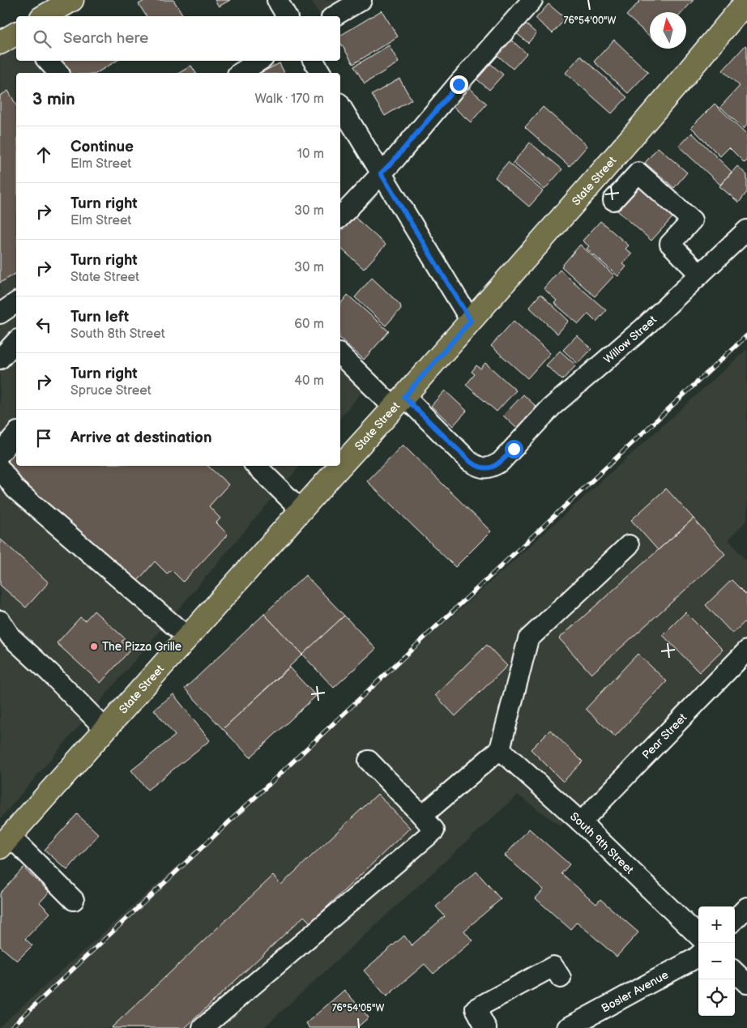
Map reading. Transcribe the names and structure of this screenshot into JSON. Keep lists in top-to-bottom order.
{
  "streets": {
    "main road": ["State Street"],
    "street": [
      "Willow Street",
      "Pear Street",
      "South 9th Street",
      "Bosler Avenue"
    ]
  },
  "crossings": [
    ["State Street", "Willow Street"],
    ["Pear Street", "South 9th Street"]
  ],
  "places": ["The Pizza Grille"],
  "north": "top",
  "page": {
    "search": "Search here",
    "heading": ["3 min", "Walk · 170 m"],
    "list": [
      ["Continue", "Elm Street", "10 m"],
      ["Turn right", "Elm Street", "30 m"],
      ["Turn right", "State Street", "30 m"],
      ["Turn left", "South 8th Street", "60 m"],
      ["Turn right", "Spruce Street", "40 m"],
      "Arrive at destination"
    ],
    "map_buttons": ["+", "−"]
  },
  "coordinates": ["76°54'00\"W", "76°54'05\"W"]
}
